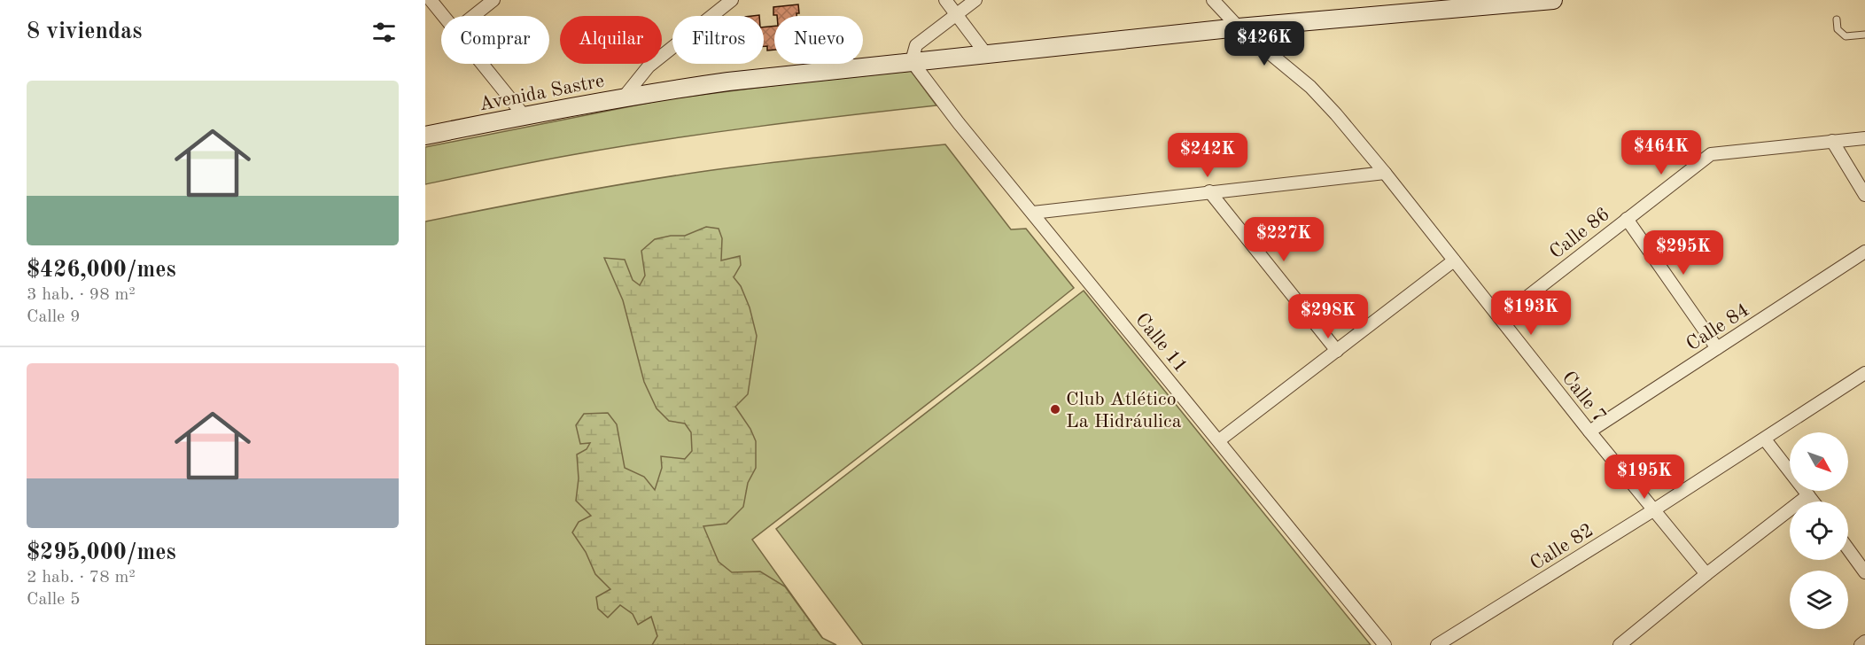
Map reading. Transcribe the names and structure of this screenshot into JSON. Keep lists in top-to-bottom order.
{
  "streets": {
    "street": [
      "Avenida Sastre",
      "Calle 86",
      "Calle 84",
      "Calle 11",
      "Calle 7",
      "Calle 82"
    ]
  },
  "crossings": [
    ["Avenida Sastre", "Calle 11"],
    ["Avenida Sastre", "Calle 7"],
    ["Calle 86", "Calle 7"],
    ["Calle 84", "Calle 7"],
    ["Calle 7", "Calle 82"]
  ],
  "places": ["Club Atlético La Hidráulica"],
  "north": "bottom right",
  "page": {
    "heading": "8 viviendas",
    "chip": [
      "Comprar",
      "Alquilar",
      "Filtros",
      "Nuevo"
    ],
    "price": [
      "$426K",
      "$464K",
      "$242K",
      "$227K",
      "$295K",
      "$193K",
      "$298K",
      "$195K"
    ],
    "list": [
      {
        "name": "$426,000/mes",
        "note": "3 hab. · 98 m² · Calle 9"
      },
      {
        "name": "$295,000/mes",
        "note": "2 hab. · 78 m² · Calle 5"
      }
    ]
  }
}
